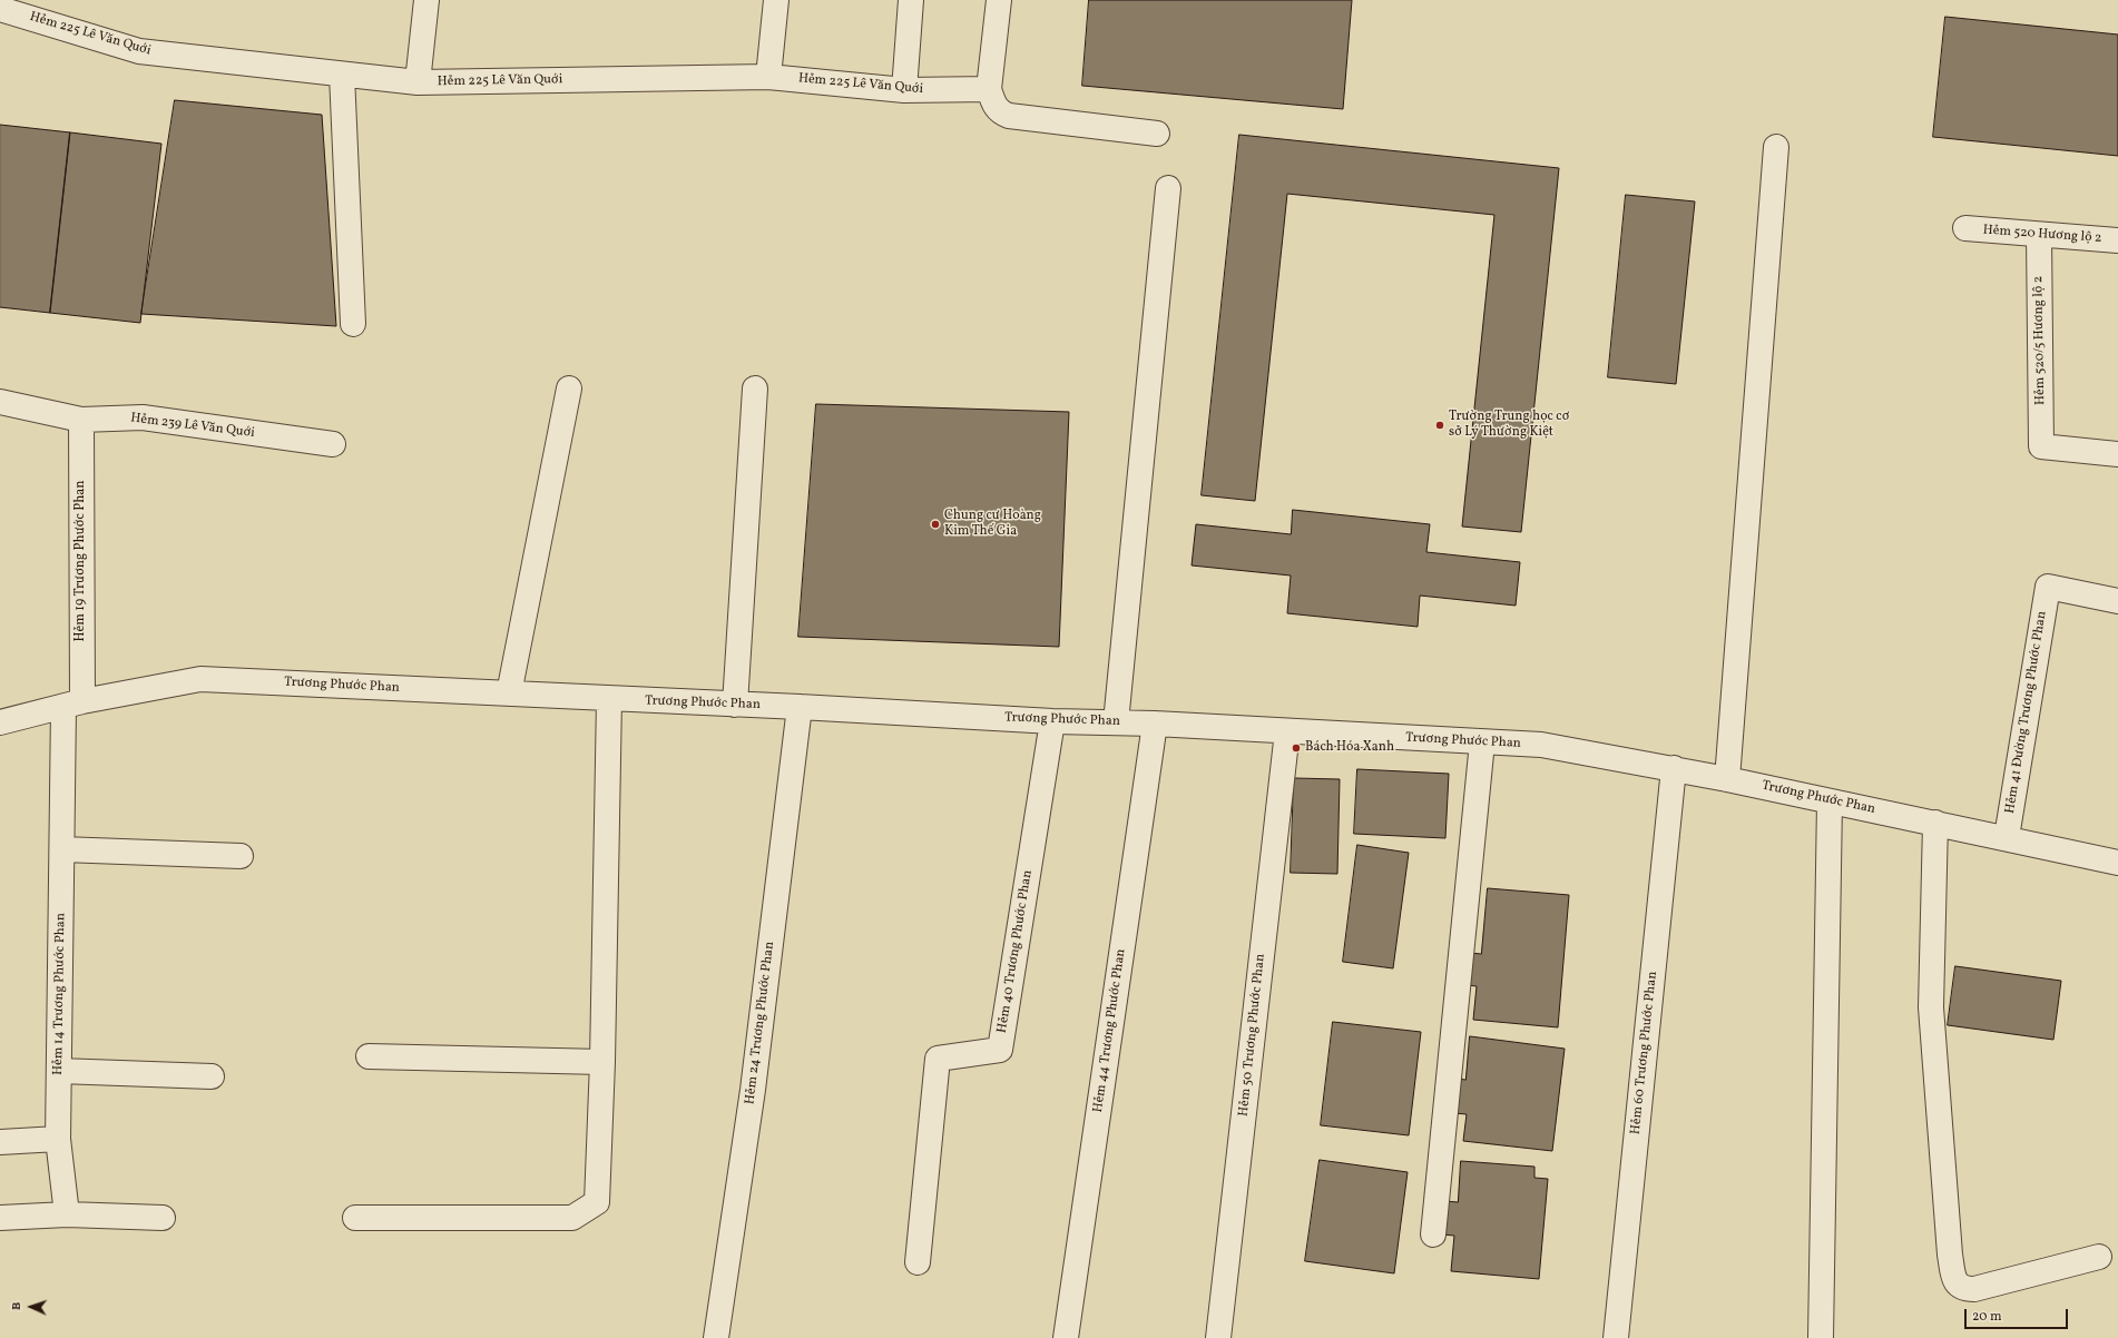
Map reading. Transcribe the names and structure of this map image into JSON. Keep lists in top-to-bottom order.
{
  "streets": {
    "street": [
      "Hẻm 225 Lê Văn Quới",
      "Hẻm 520 Hương lộ 2",
      "Hẻm 520/5 Hương lộ 2",
      "Hẻm 239 Lê Văn Quới",
      "Hẻm 19 Trương Phước Phan",
      "Trương Phước Phan",
      "Hẻm 41 Đường Trương Phước Phan",
      "Hẻm 40 Trương Phước Phan",
      "Hẻm 14 Trương Phước Phan",
      "Hẻm 24 Trương Phước Phan",
      "Hẻm 44 Trương Phước Phan",
      "Hẻm 50 Trương Phước Phan",
      "Hẻm 60 Trương Phước Phan"
    ]
  },
  "crossings": [
    ["Hẻm 520 Hương lộ 2", "Hẻm 520/5 Hương lộ 2"],
    ["Hẻm 239 Lê Văn Quới", "Hẻm 19 Trương Phước Phan"],
    ["Hẻm 19 Trương Phước Phan", "Trương Phước Phan"],
    ["Hẻm 19 Trương Phước Phan", "Hẻm 14 Trương Phước Phan"],
    ["Trương Phước Phan", "Hẻm 41 Đường Trương Phước Phan"],
    ["Trương Phước Phan", "Hẻm 40 Trương Phước Phan"],
    ["Trương Phước Phan", "Hẻm 14 Trương Phước Phan"],
    ["Trương Phước Phan", "Hẻm 24 Trương Phước Phan"],
    ["Trương Phước Phan", "Hẻm 44 Trương Phước Phan"],
    ["Trương Phước Phan", "Hẻm 50 Trương Phước Phan"],
    ["Trương Phước Phan", "Hẻm 60 Trương Phước Phan"]
  ],
  "places": ["Trường Trung học cơ sở Lý Thường Kiệt", "Chung cư Hoàng Kim Thế Gia", "Bách Hóa Xanh"],
  "scale_bar": "20 m",
  "north": "left"
}
